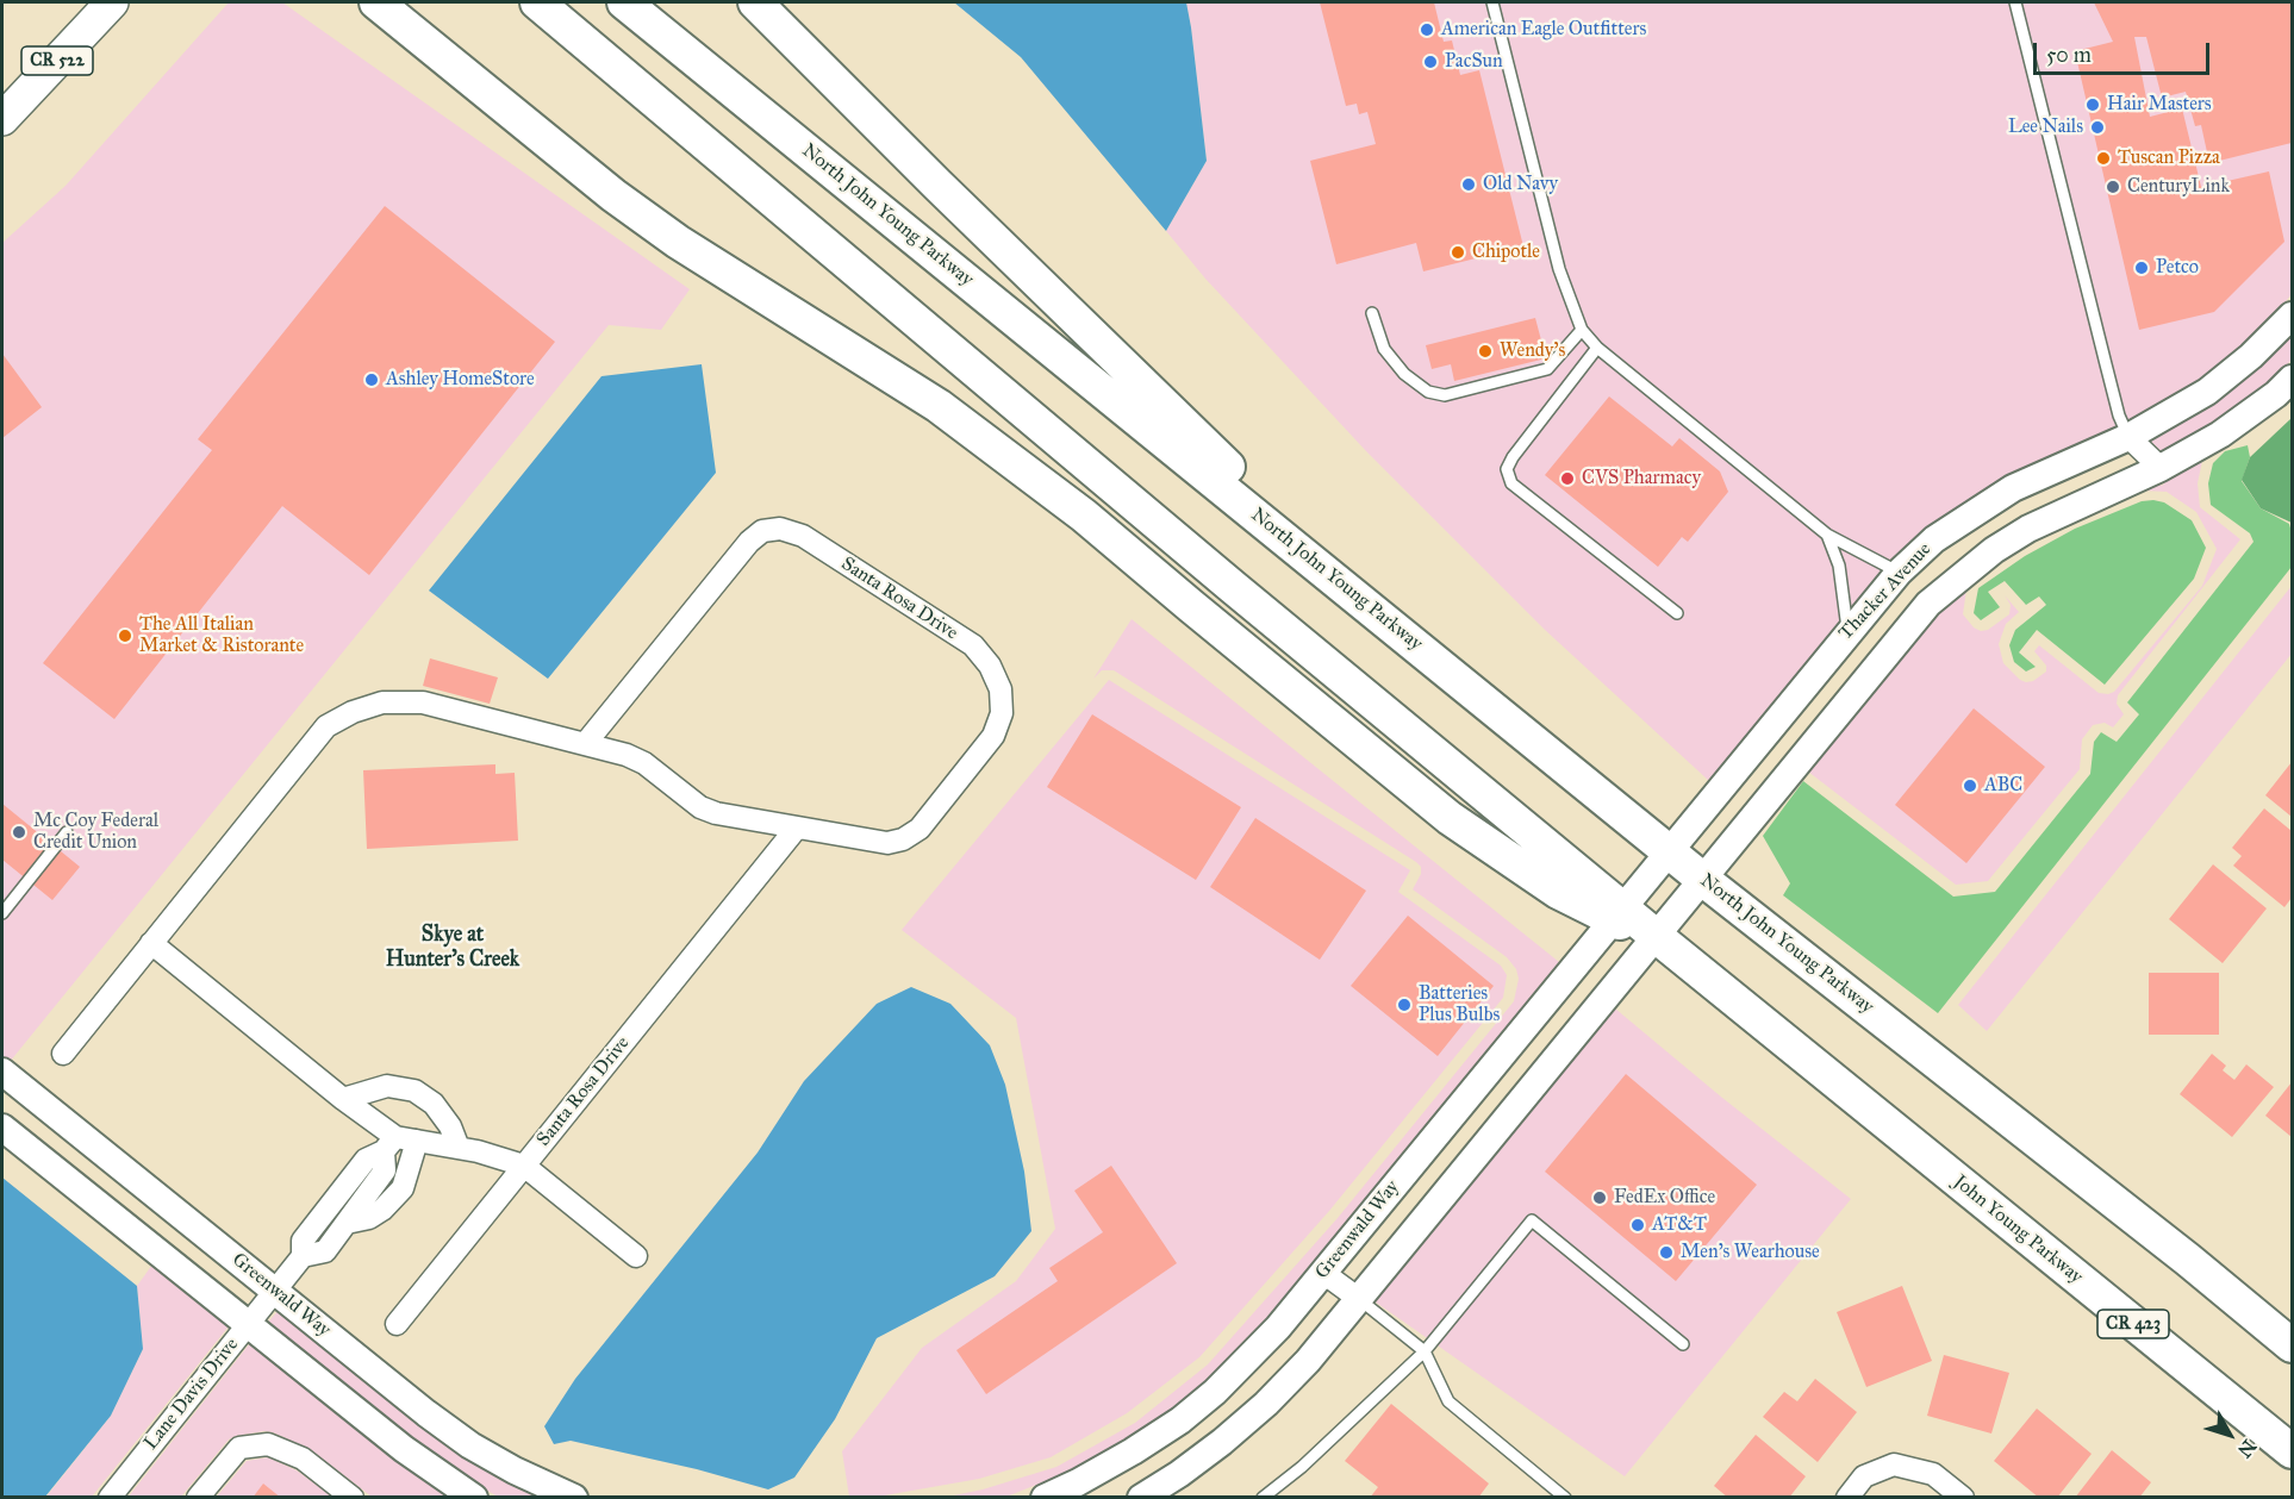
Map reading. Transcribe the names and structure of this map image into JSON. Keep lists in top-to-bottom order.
{
  "streets": {
    "highway": ["North John Young Parkway", "John Young Parkway", "CR 423"],
    "main road": ["CR 522"],
    "street": [
      "Thacker Avenue",
      "Santa Rosa Drive",
      "Greenwald Way",
      "Lane Davis Drive"
    ]
  },
  "crossings": [
    ["North John Young Parkway", "Thacker Avenue"],
    ["Thacker Avenue", "Greenwald Way"],
    ["Thacker Avenue", "John Young Parkway"],
    ["Greenwald Way", "Lane Davis Drive"]
  ],
  "districts": ["Skye at Hunter's Creek"],
  "places": [
    "American Eagle Outfitters",
    "PacSun",
    "Hair Masters",
    "Lee Nails",
    "Tuscan Pizza",
    "Old Navy",
    "CenturyLink",
    "Chipotle",
    "Petco",
    "Wendy's",
    "Ashley HomeStore",
    "CVS Pharmacy",
    "The All Italian Market & Ristorante",
    "ABC",
    "Mc Coy Federal Credit Union",
    "Batteries Plus Bulbs",
    "FedEx Office",
    "AT&T",
    "Men's Wearhouse"
  ],
  "scale_bar": "50 m",
  "north": "bottom right"
}
